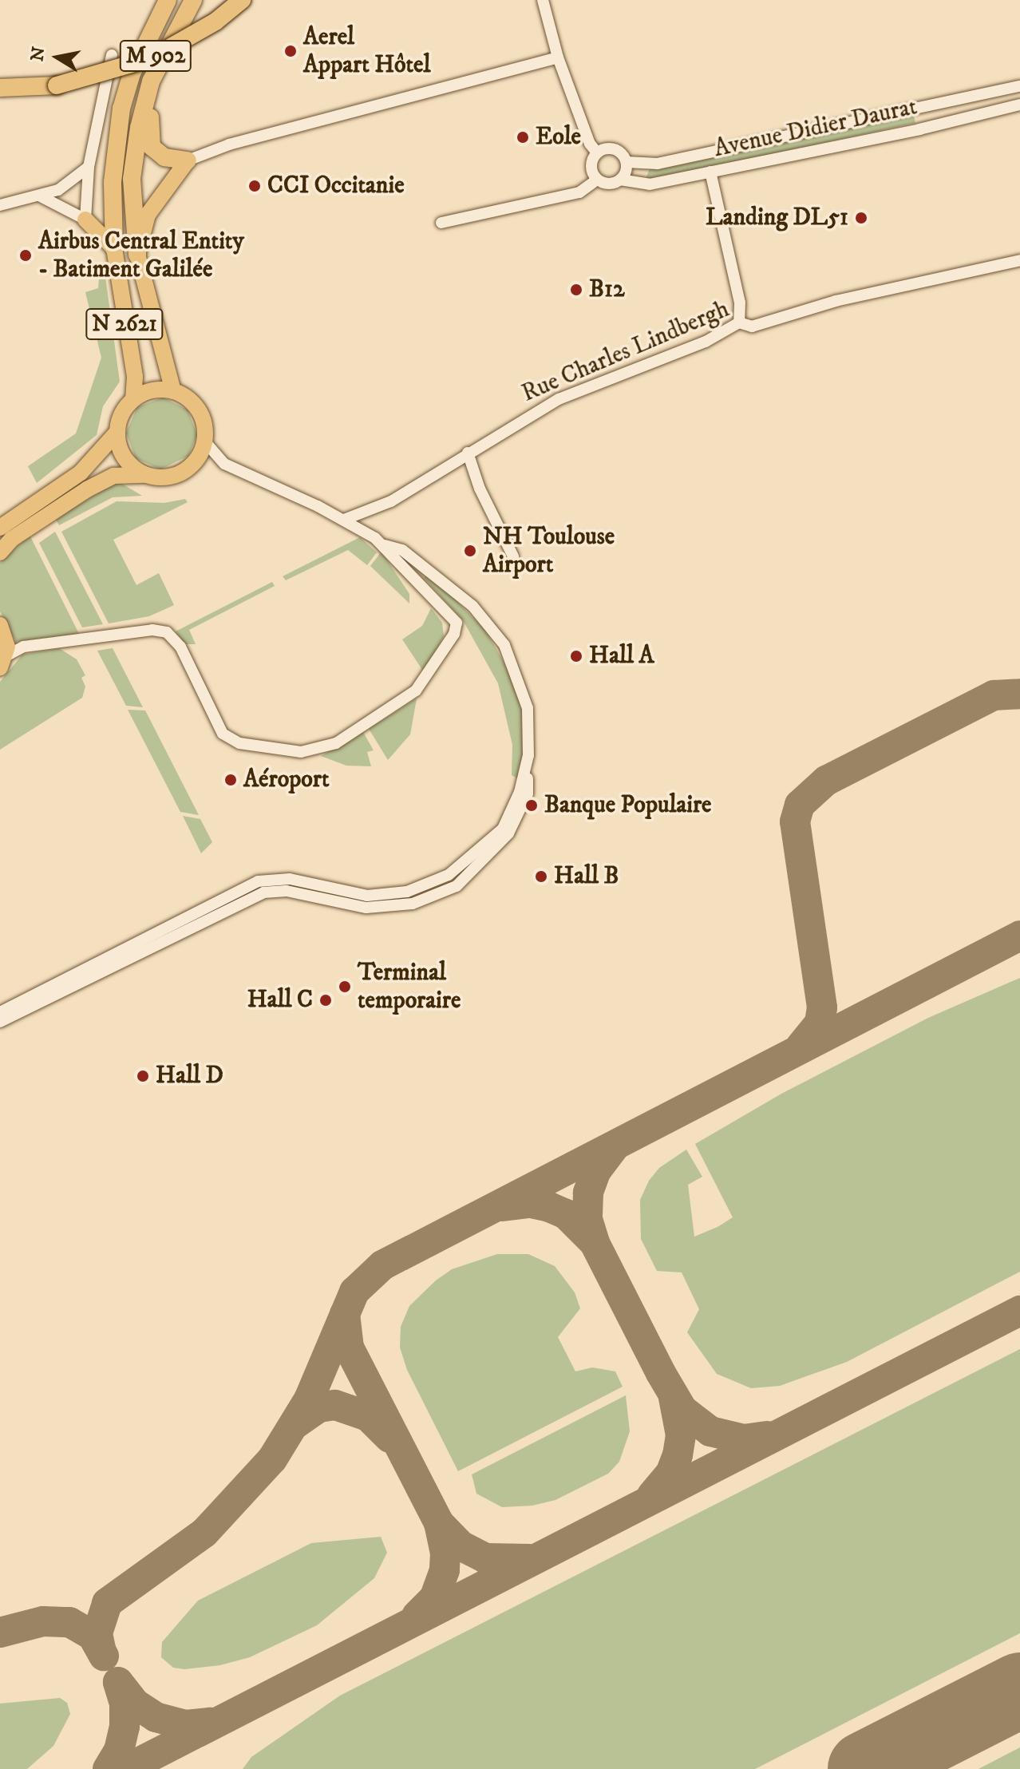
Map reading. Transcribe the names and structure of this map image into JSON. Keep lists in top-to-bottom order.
{
  "streets": {
    "highway": ["M 902", "N 2621"],
    "street": ["Avenue Didier Daurat", "Rue Charles Lindbergh"]
  },
  "places": [
    "Aerel Appart Hôtel",
    "Eole",
    "CCI Occitanie",
    "Landing DL51",
    "Airbus Central Entity - Batiment Galilée",
    "B12",
    "NH Toulouse Airport",
    "Hall A",
    "Aéroport",
    "Banque Populaire",
    "Hall B",
    "Terminal temporaire",
    "Hall C",
    "Hall D"
  ],
  "north": "left"
}
